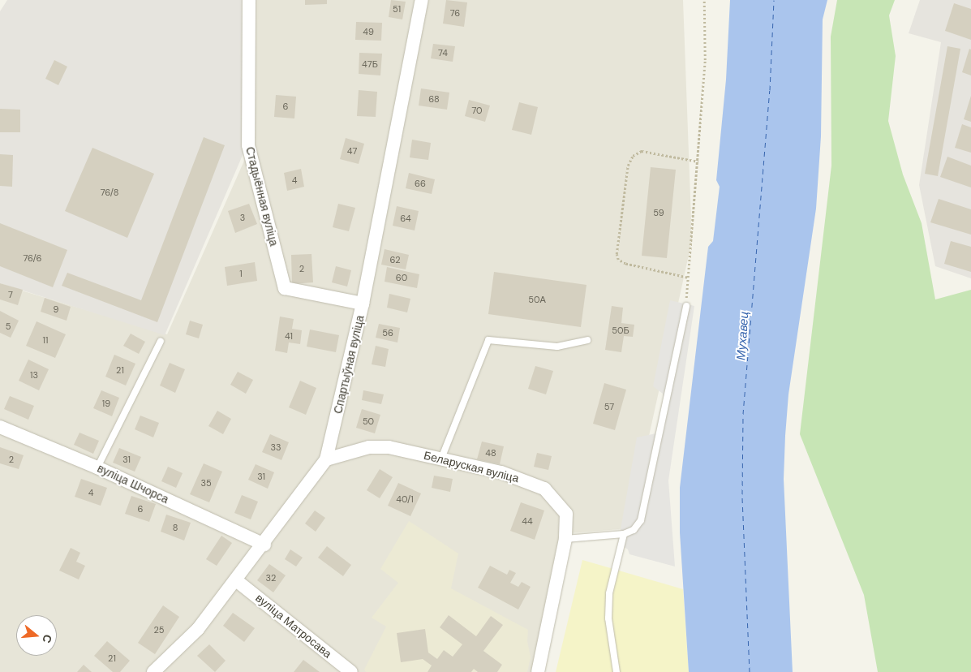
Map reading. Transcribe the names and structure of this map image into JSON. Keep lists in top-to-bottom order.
{
  "streets": {
    "street": [
      "Стадыённая вуліца",
      "Спартыўная вуліца",
      "Беларуская вуліца",
      "вуліца Шчорса",
      "вуліца Матросава"
    ]
  },
  "crossings": [
    ["Стадыённая вуліца", "Спартыўная вуліца"],
    ["Спартыўная вуліца", "Беларуская вуліца"],
    ["Спартыўная вуліца", "вуліца Шчорса"],
    ["Спартыўная вуліца", "вуліца Матросава"]
  ],
  "water": ["Мухавец"],
  "house_numbers": [
    "51",
    "76",
    "49",
    "74",
    "47Б",
    "68",
    "6",
    "70",
    "47",
    "4",
    "66",
    "76/8",
    "59",
    "3",
    "64",
    "76/6",
    "62",
    "2",
    "1",
    "60",
    "7",
    "50А",
    "9",
    "5",
    "50Б",
    "56",
    "41",
    "11",
    "21",
    "13",
    "19",
    "57",
    "50",
    "33",
    "48",
    "2",
    "31",
    "31",
    "35",
    "4",
    "40/1",
    "6",
    "44",
    "8",
    "32",
    "25",
    "21"
  ],
  "north": "right"
}
